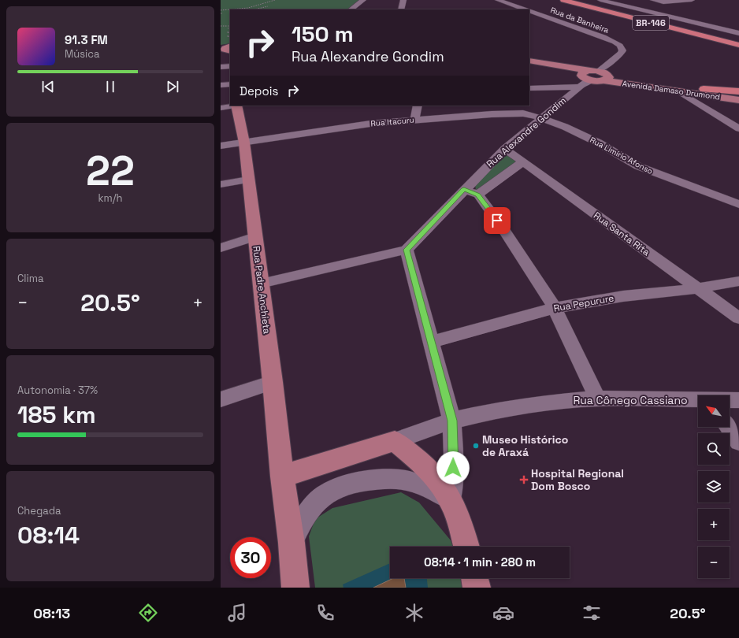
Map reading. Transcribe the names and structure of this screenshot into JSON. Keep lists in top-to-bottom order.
{
  "streets": {
    "highway": ["BR-146"],
    "main road": ["Avenida Damaso Drumond", "Rua Padre Anchieta"],
    "street": [
      "Rua da Banheira",
      "Rua Itacuru",
      "Rua Alexandre Gondim",
      "Rua Limírio Afonso",
      "Rua Santa Rita",
      "Rua Pepurure",
      "Rua Cônego Cassiano"
    ]
  },
  "crossings": [
    ["Rua da Banheira", "Avenida Damaso Drumond"],
    ["Rua Itacuru", "Rua Alexandre Gondim"],
    ["Rua Itacuru", "Rua Limírio Afonso"],
    ["Rua Itacuru", "Rua Padre Anchieta"],
    ["Rua Alexandre Gondim", "Rua Limírio Afonso"],
    ["Rua Alexandre Gondim", "Rua Santa Rita"],
    ["Rua Santa Rita", "Rua Pepurure"]
  ],
  "places": {
    "other": ["Museo Histórico de Araxá"],
    "health": ["Hospital Regional Dom Bosco"]
  },
  "north": "top left",
  "page": {
    "turn": ["150 m", "Rua Alexandre Gondim"],
    "song": ["91.3 FM", "Música"],
    "then": "Depois",
    "tile": [
      ["22", "km/h"],
      "Clima",
      ["Autonomia · 37%", "185 km"],
      ["Chegada", "08:14"]
    ],
    "heat": ["−", "20.5°", "+"],
    "map_buttons": ["+", "−"],
    "limit": "30",
    "trip": "08:14 · 1 min · 280 m",
    "tabs": ["08:13", "20.5°"]
  }
}
